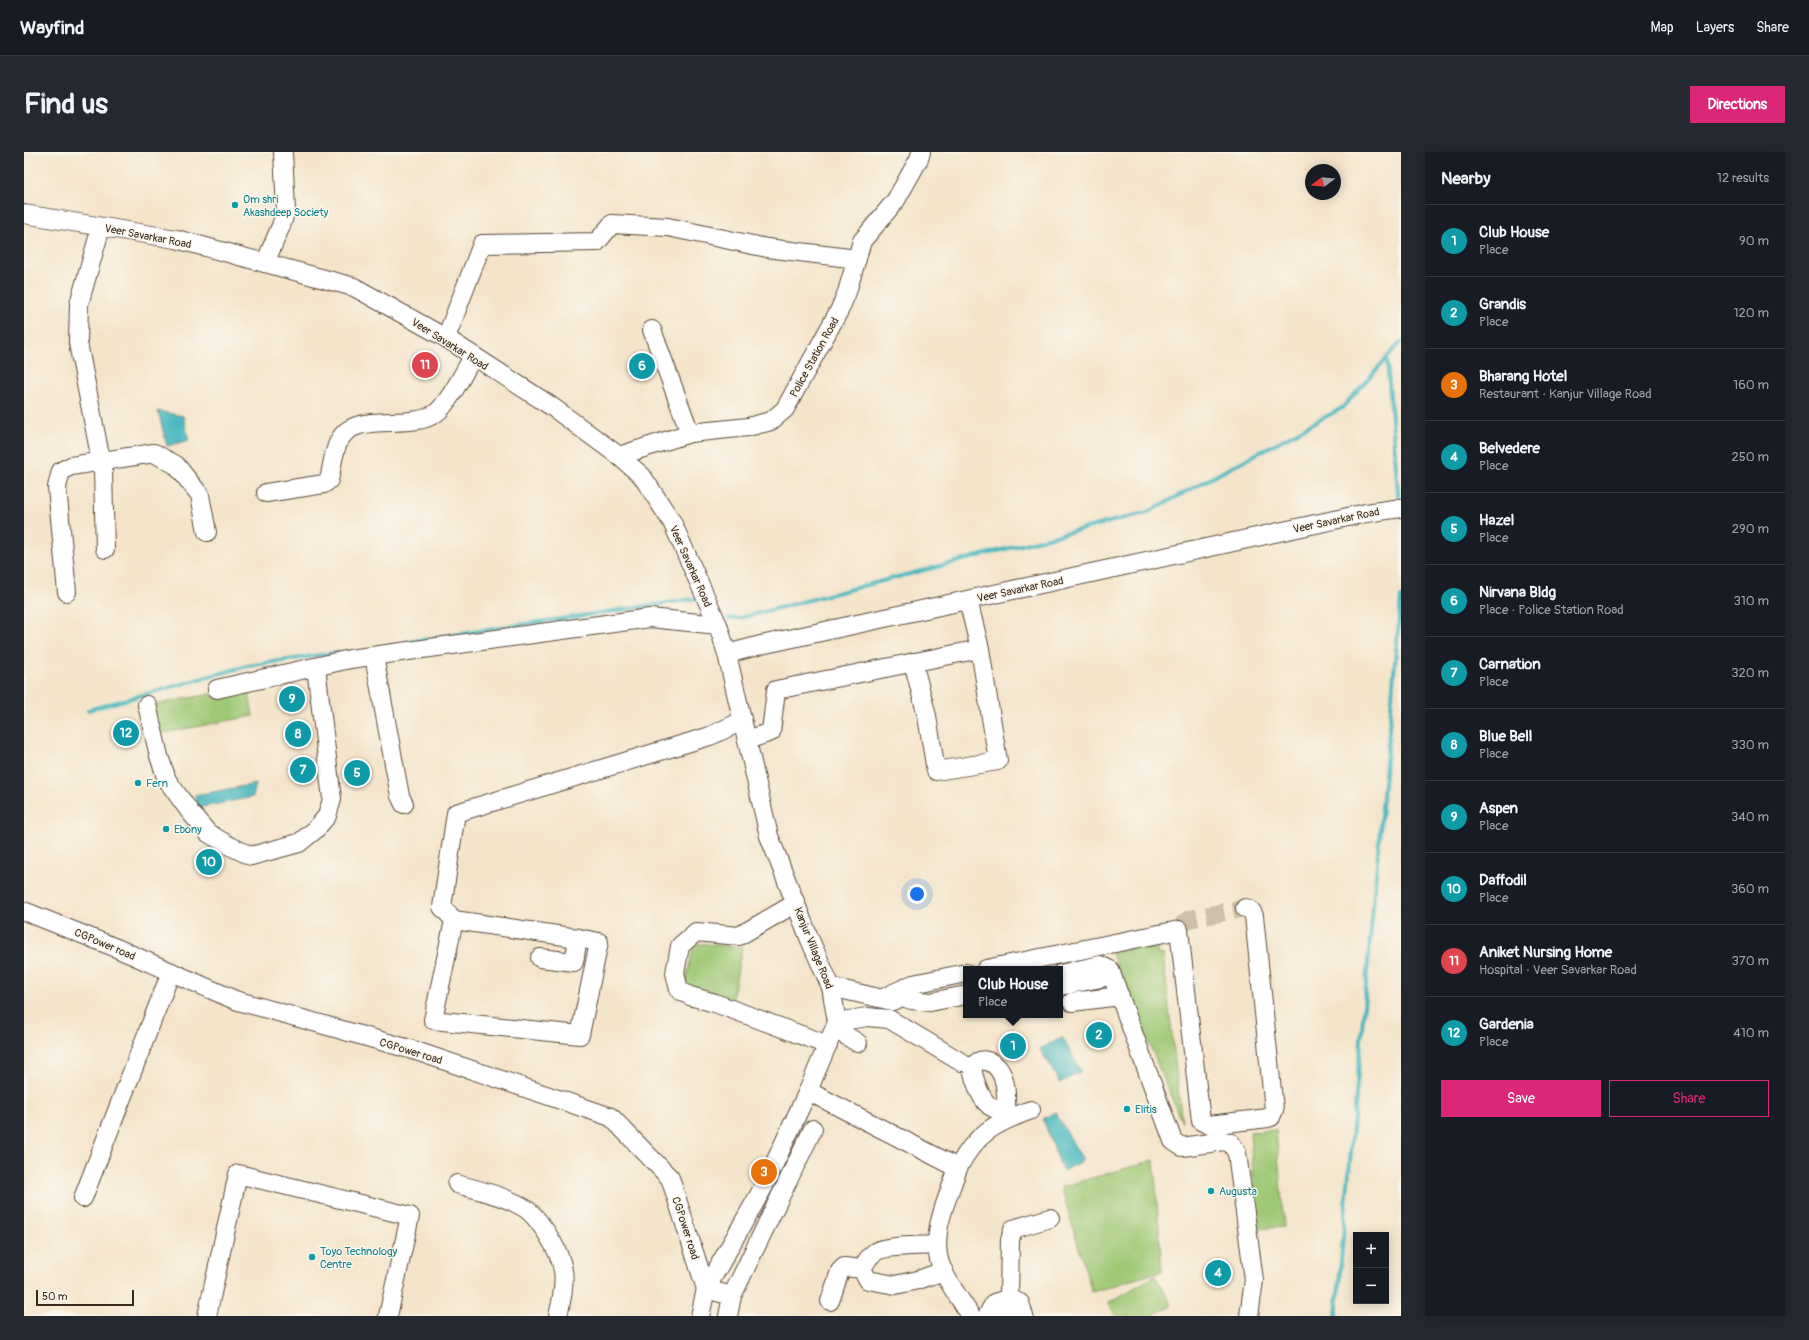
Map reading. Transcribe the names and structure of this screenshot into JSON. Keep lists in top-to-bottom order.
{
  "streets": {
    "street": [
      "Veer Savarkar Road",
      "Police Station Road",
      "CGPower road",
      "Kanjur Village Road"
    ]
  },
  "crossings": [
    ["Veer Savarkar Road", "Police Station Road"],
    ["Veer Savarkar Road", "Kanjur Village Road"]
  ],
  "places": [
    "Om shri Akashdeep Society",
    "Fern",
    "Ebony",
    "Elitis",
    "Augusta",
    "Toyo Technology Centre"
  ],
  "scale_bar": "50 m",
  "north": "left",
  "page": {
    "header": "Wayfind",
    "nav": ["Map", "Layers", "Share"],
    "buttons": [
      "Directions",
      ["Save", "Share"]
    ],
    "title": "Find us",
    "heading": ["Nearby", "12 results"],
    "list": [
      {
        "mark": "1",
        "name": "Club House",
        "note": "Place",
        "value": "90 m"
      },
      {
        "mark": "2",
        "name": "Grandis",
        "note": "Place",
        "value": "120 m"
      },
      {
        "mark": "3",
        "name": "Bharang Hotel",
        "note": "Restaurant · Kanjur Village Road",
        "value": "160 m"
      },
      {
        "mark": "4",
        "name": "Belvedere",
        "note": "Place",
        "value": "250 m"
      },
      {
        "mark": "5",
        "name": "Hazel",
        "note": "Place",
        "value": "290 m"
      },
      {
        "mark": "6",
        "name": "Nirvana Bldg",
        "note": "Place · Police Station Road",
        "value": "310 m"
      },
      {
        "mark": "7",
        "name": "Carnation",
        "note": "Place",
        "value": "320 m"
      },
      {
        "mark": "8",
        "name": "Blue Bell",
        "note": "Place",
        "value": "330 m"
      },
      {
        "mark": "9",
        "name": "Aspen",
        "note": "Place",
        "value": "340 m"
      },
      {
        "mark": "10",
        "name": "Daffodil",
        "note": "Place",
        "value": "360 m"
      },
      {
        "mark": "11",
        "name": "Aniket Nursing Home",
        "note": "Hospital · Veer Savarkar Road",
        "value": "370 m"
      },
      {
        "mark": "12",
        "name": "Gardenia",
        "note": "Place",
        "value": "410 m"
      }
    ],
    "pins": [
      "11",
      "6",
      "9",
      "12",
      "8",
      "7",
      "5",
      "10",
      "2",
      "1",
      "3",
      "4"
    ],
    "popup": ["Club House", "Place"],
    "map_buttons": ["+", "−"],
    "scale": "50 m"
  }
}
